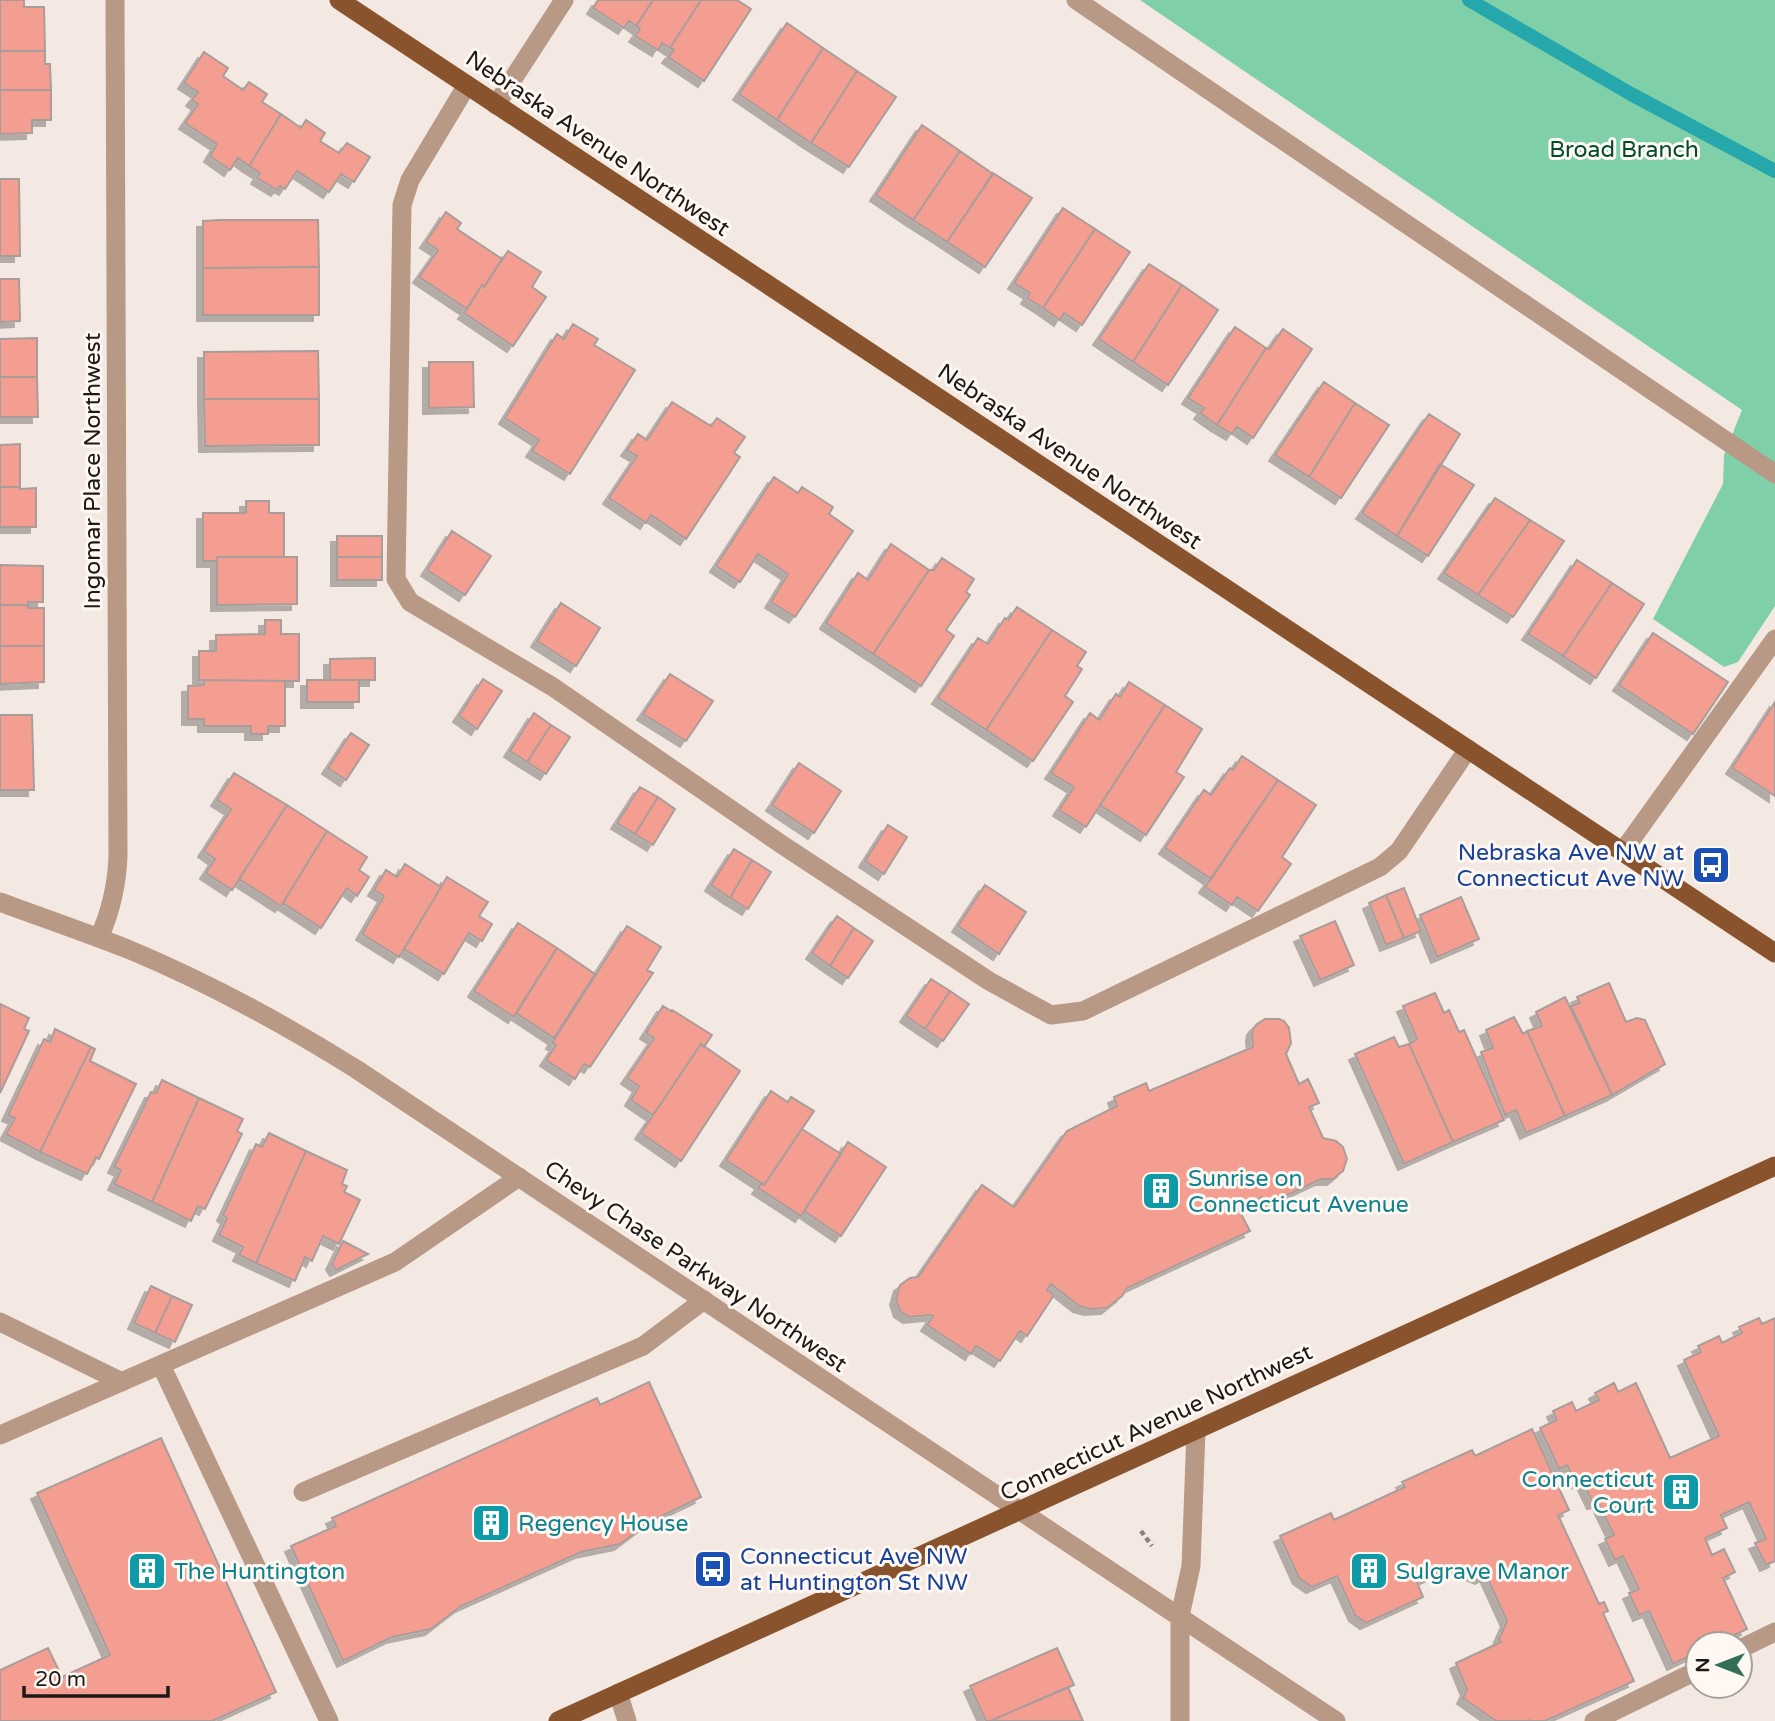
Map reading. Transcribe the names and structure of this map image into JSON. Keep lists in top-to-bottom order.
{
  "streets": {
    "main road": ["Nebraska Avenue Northwest", "Connecticut Avenue Northwest"],
    "street": ["Ingomar Place Northwest", "Chevy Chase Parkway Northwest"]
  },
  "crossings": [
    ["Ingomar Place Northwest", "Chevy Chase Parkway Northwest"],
    ["Chevy Chase Parkway Northwest", "Connecticut Avenue Northwest"]
  ],
  "parks": ["Broad Branch"],
  "places": {
    "bus stop": ["Nebraska Ave NW at Connecticut Ave NW", "Connecticut Ave NW at Huntington St NW"],
    "building": [
      "Sunrise on Connecticut Avenue",
      "Connecticut Court",
      "Regency House",
      "The Huntington",
      "Sulgrave Manor"
    ]
  },
  "scale_bar": "20 m",
  "north": "left"
}
